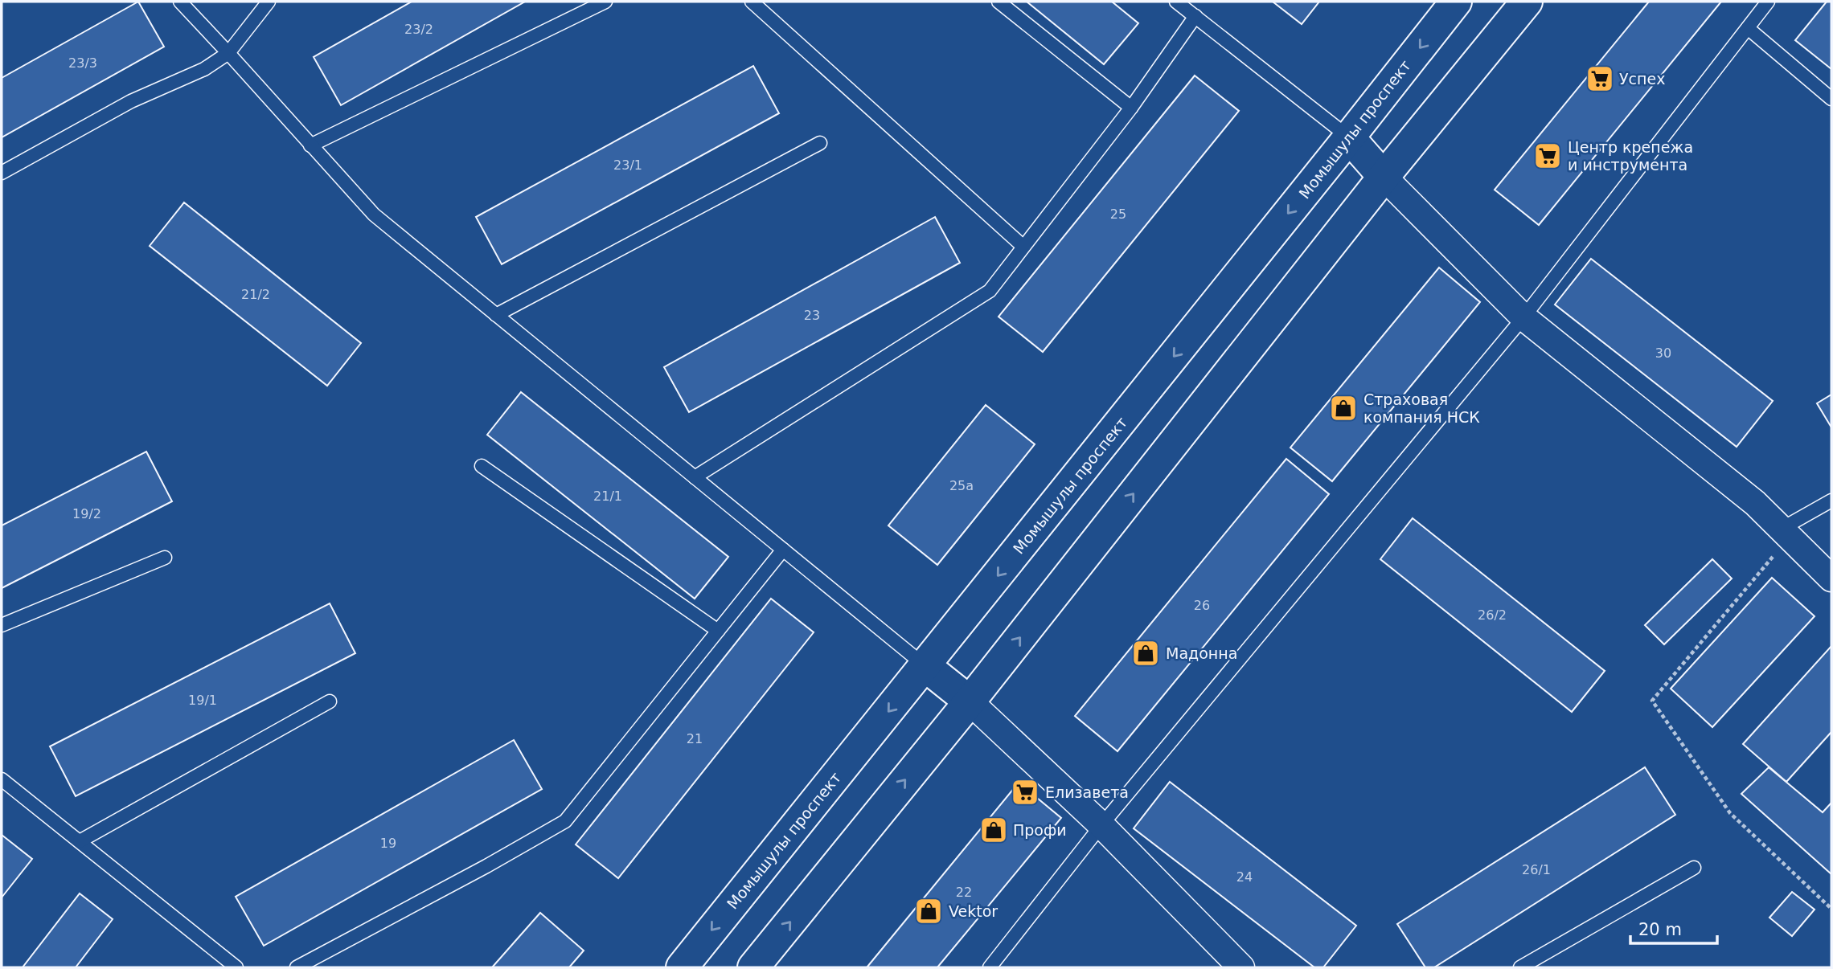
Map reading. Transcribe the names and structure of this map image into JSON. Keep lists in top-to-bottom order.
{
  "streets": {
    "street": ["Момышулы проспект"]
  },
  "places": {
    "supermarket": ["Успех", "Центр крепежа и инструмента", "Елизавета"],
    "shop": [
      "Страховая компания НСК",
      "Мадонна",
      "Профи",
      "Vektor"
    ]
  },
  "house_numbers": [
    "23/2",
    "23/3",
    "23/1",
    "25",
    "21/2",
    "23",
    "30",
    "25а",
    "21/1",
    "19/2",
    "26",
    "26/2",
    "19/1",
    "21",
    "19",
    "26/1",
    "24",
    "22"
  ],
  "scale_bar": "20 m"
}
